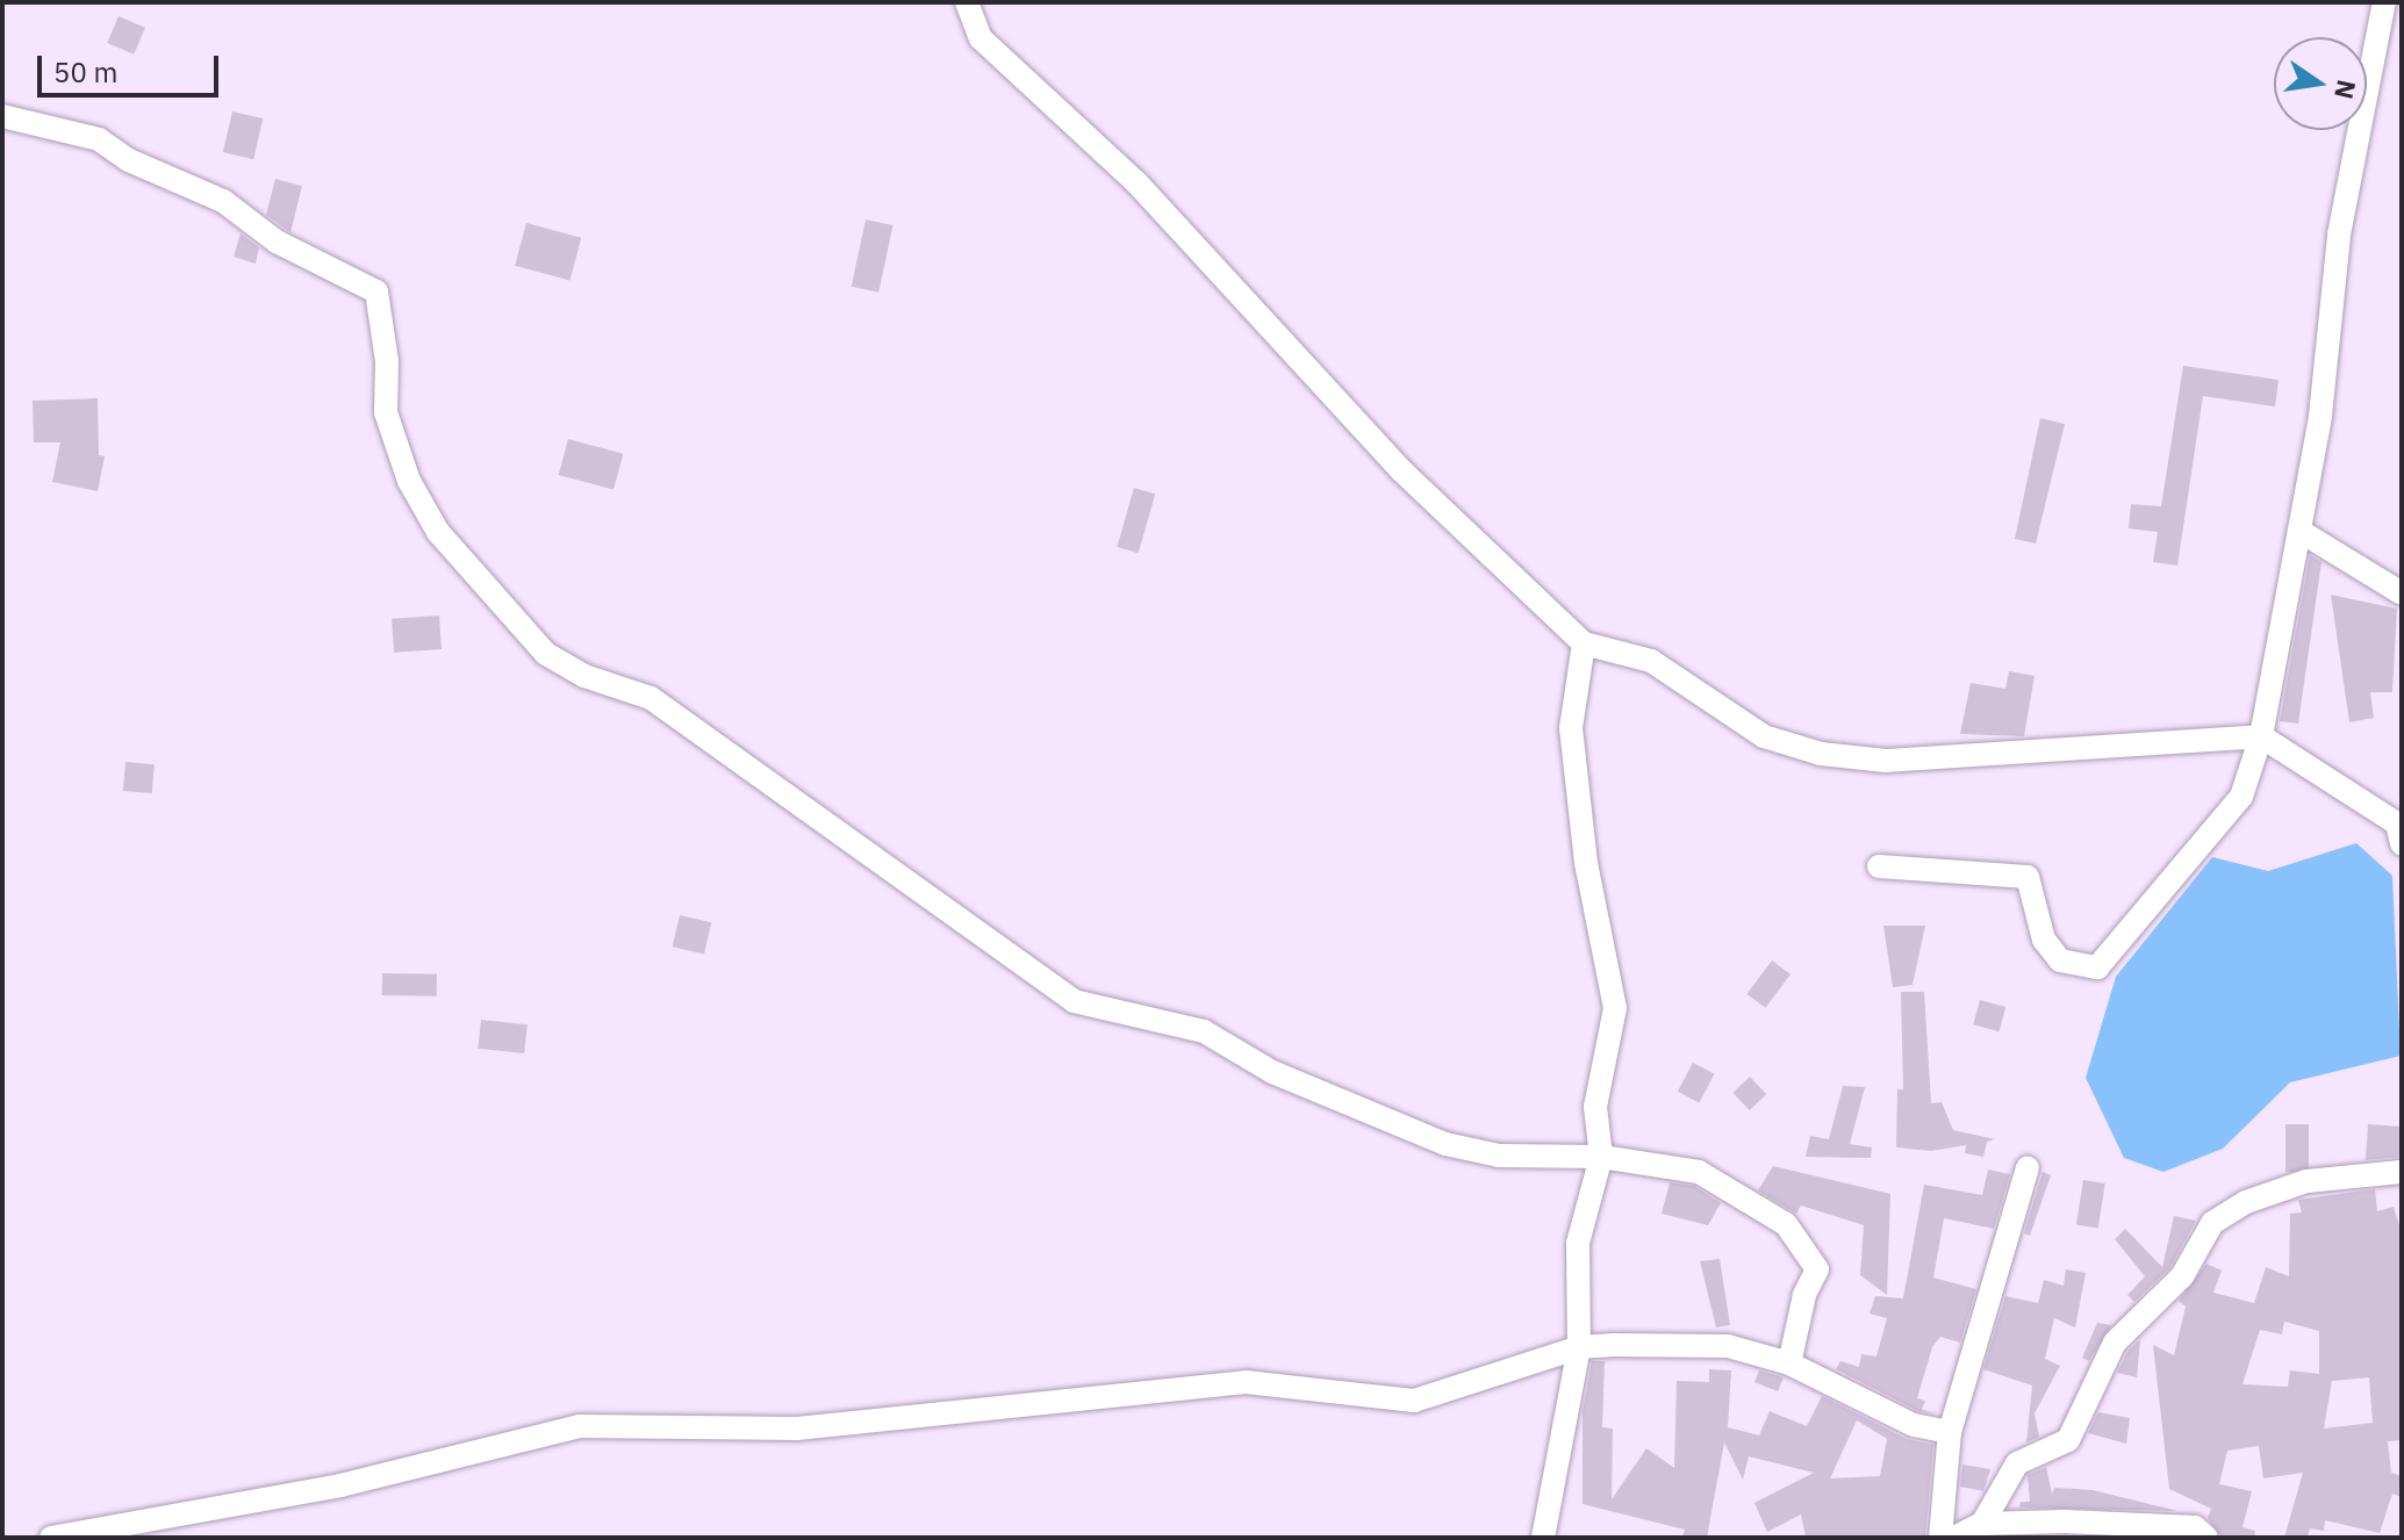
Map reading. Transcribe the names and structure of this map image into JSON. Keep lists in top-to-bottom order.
{
  "scale_bar": "50 m",
  "north": "right"
}
